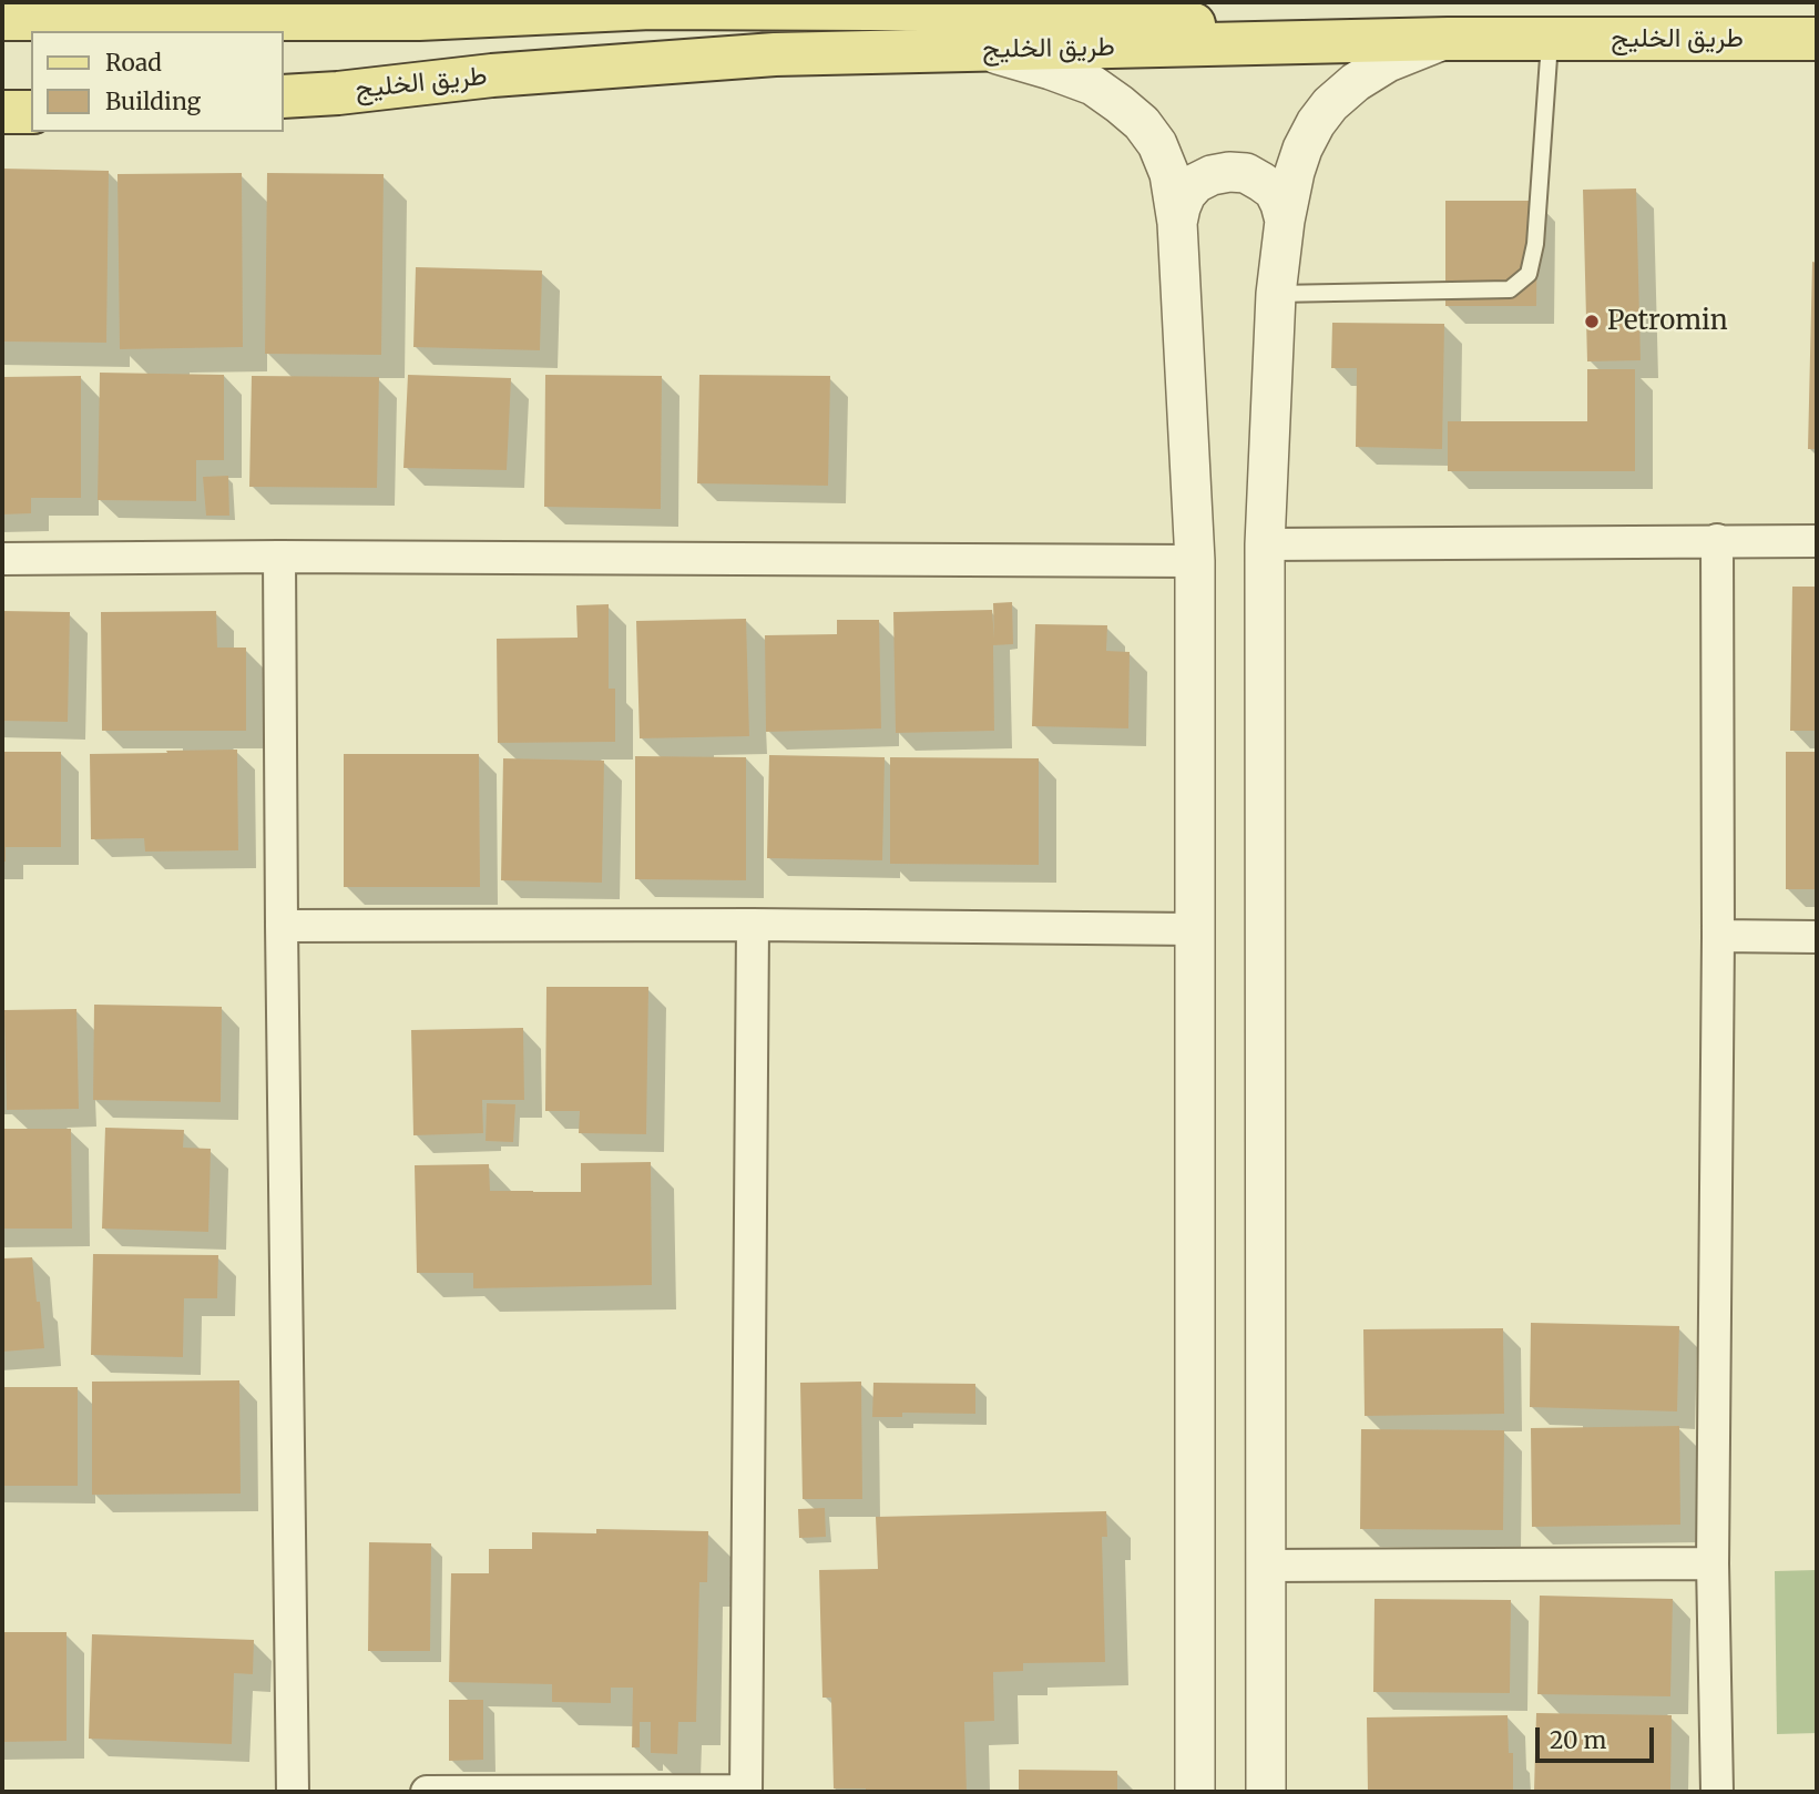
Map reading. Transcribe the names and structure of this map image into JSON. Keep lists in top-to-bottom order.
{
  "streets": {
    "main road": ["طريق الخليج"]
  },
  "places": ["Petromin"],
  "legend": ["Road", "Building"],
  "scale_bar": "20 m"
}
